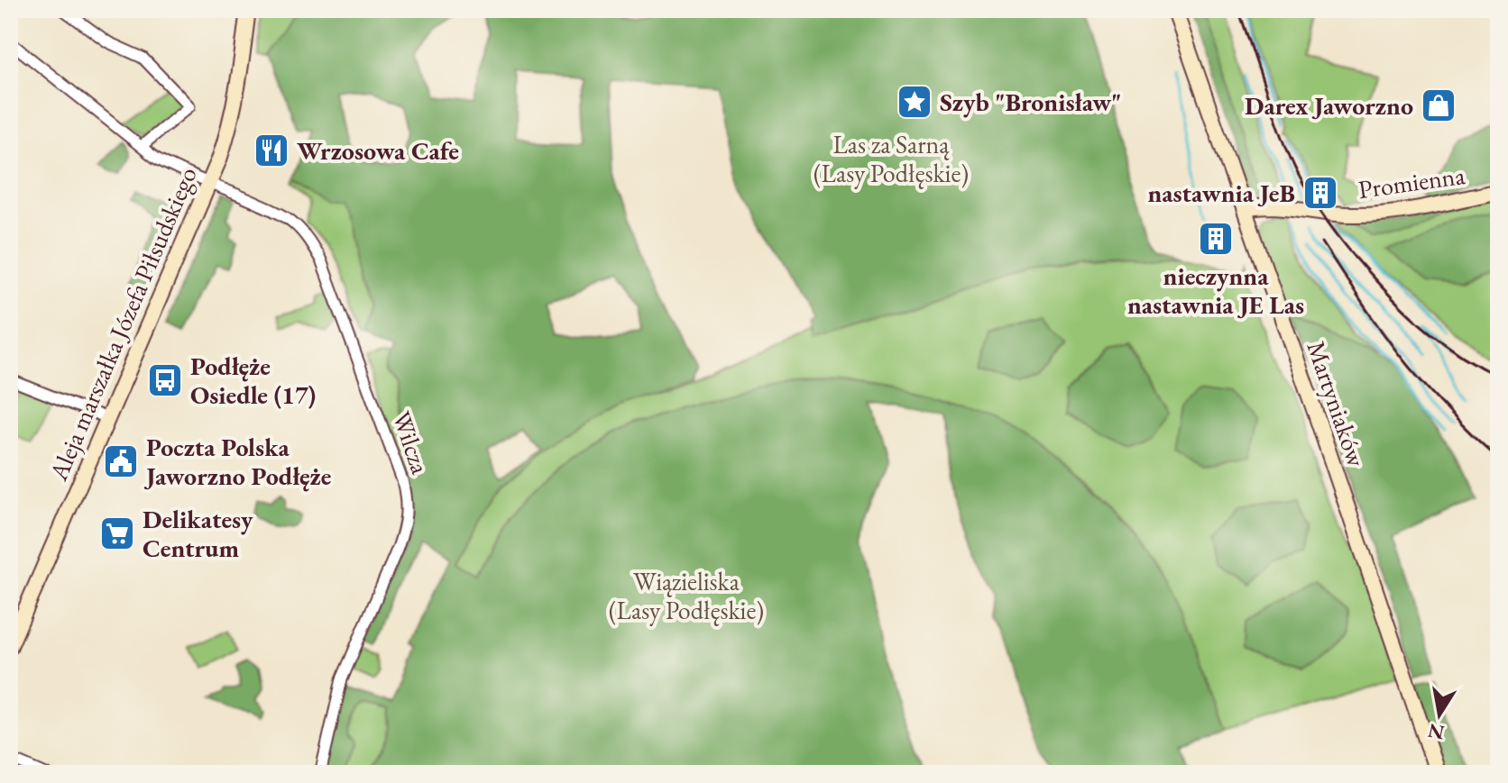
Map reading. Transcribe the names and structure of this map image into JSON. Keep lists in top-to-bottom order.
{
  "streets": {
    "street": [
      "Promienna",
      "Aleja marszałka Józefa Piłsudskiego",
      "Martyniaków",
      "Wilcza"
    ]
  },
  "crossings": [
    ["Promienna", "Martyniaków"],
    ["Aleja marszałka Józefa Piłsudskiego", "Wilcza"]
  ],
  "parks": ["Las za Sarną (Lasy Podłęskie)", "Wiązieliska (Lasy Podłęskie)"],
  "places": {
    "place": ["Szyb \"Bronisław\""],
    "shop": ["Darex Jaworzno"],
    "restaurant": ["Wrzosowa Cafe"],
    "building": ["nastawnia JeB", "nieczynna nastawnia JE Las"],
    "bus stop": ["Podłęże Osiedle (17)"],
    "public building": ["Poczta Polska Jaworzno Podłęże"],
    "supermarket": ["Delikatesy Centrum"]
  },
  "north": "bottom"
}
